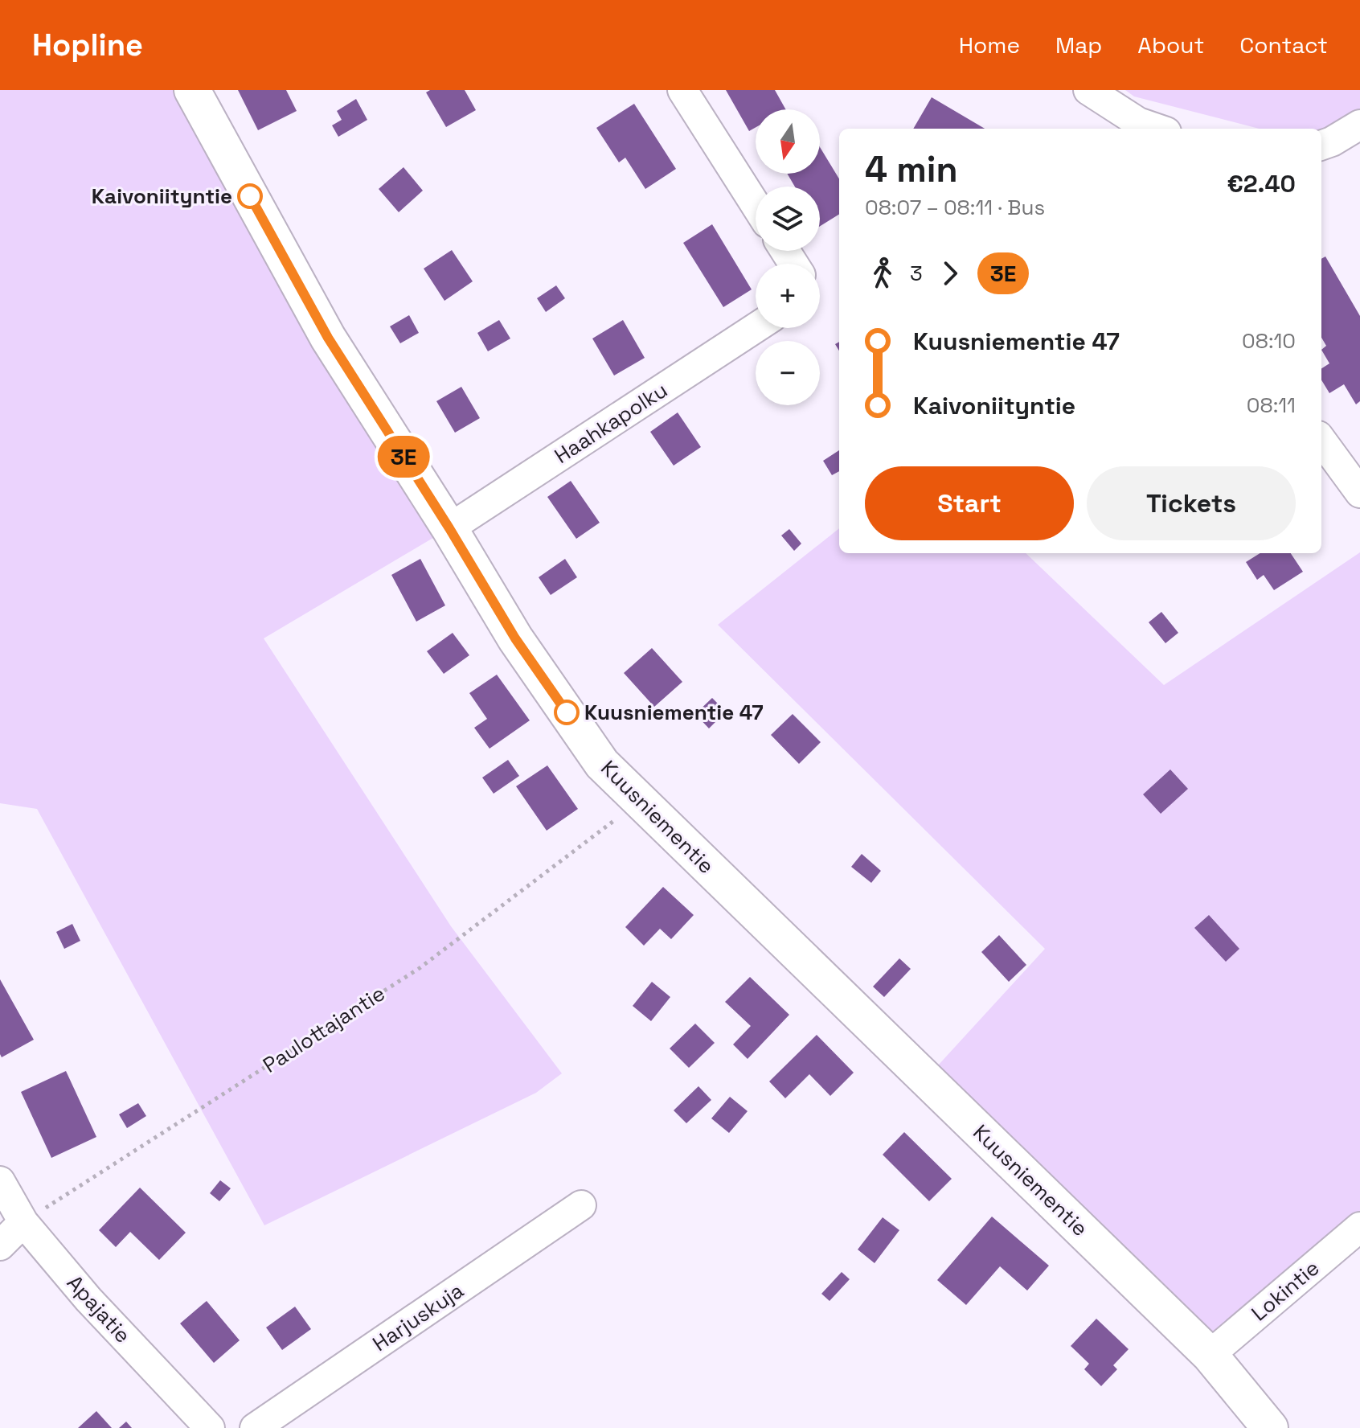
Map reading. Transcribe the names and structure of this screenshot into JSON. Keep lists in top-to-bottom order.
{
  "streets": {
    "street": [
      "Haahkapolku",
      "Kuusniementie",
      "Lokintie",
      "Apajatie",
      "Harjuskuja"
    ],
    "path": ["Paulottajantie"]
  },
  "crossings": [
    ["Haahkapolku", "Kuusniementie"],
    ["Kuusniementie", "Paulottajantie"],
    ["Kuusniementie", "Lokintie"],
    ["Paulottajantie", "Apajatie"]
  ],
  "places": ["Kaivoniityntie", "Kuusniementie 47"],
  "lines": ["bus line 3E"],
  "north": "bottom",
  "page": {
    "header": "Hopline",
    "nav": [
      "Home",
      "Map",
      "About",
      "Contact"
    ],
    "on_map": "3E",
    "map_buttons": ["+", "−"],
    "heading": ["4 min", "08:07 – 08:11 · Bus", "€2.40"],
    "legs": ["3", "3E"],
    "list": [
      {
        "name": "Kuusniementie 47",
        "value": "08:10"
      },
      {
        "name": "Kaivoniityntie",
        "value": "08:11"
      }
    ],
    "buttons": ["Start", "Tickets"]
  }
}
